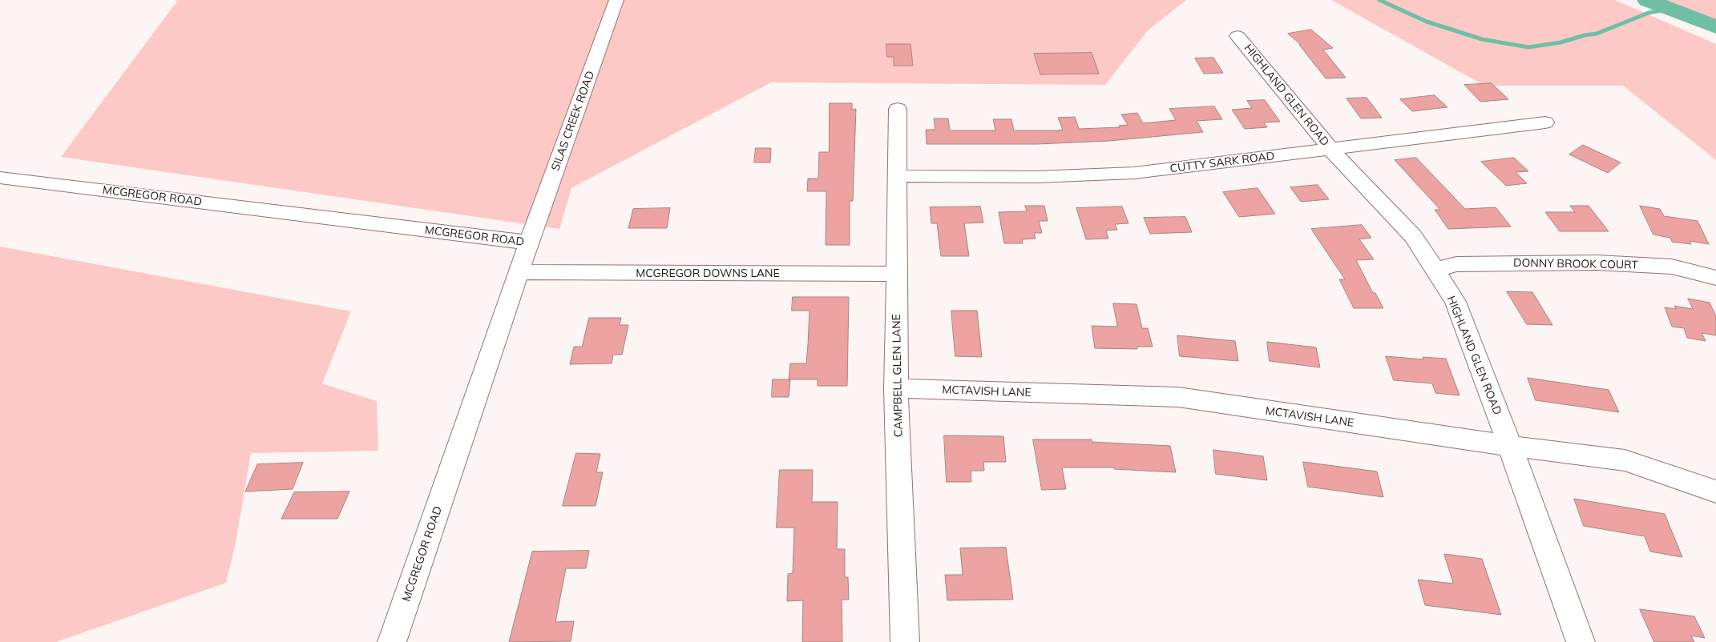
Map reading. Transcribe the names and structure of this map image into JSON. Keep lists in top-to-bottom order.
{
  "streets": {
    "street": [
      "HIGHLAND GLEN ROAD",
      "SILAS CREEK ROAD",
      "CUTTY SARK ROAD",
      "MCGREGOR ROAD",
      "DONNY BROOK COURT",
      "MCGREGOR DOWNS LANE",
      "CAMPBELL GLEN LANE",
      "MCTAVISH LANE"
    ]
  },
  "crossings": [
    ["HIGHLAND GLEN ROAD", "CUTTY SARK ROAD"],
    ["HIGHLAND GLEN ROAD", "DONNY BROOK COURT"],
    ["HIGHLAND GLEN ROAD", "MCTAVISH LANE"],
    ["SILAS CREEK ROAD", "MCGREGOR ROAD"],
    ["CUTTY SARK ROAD", "CAMPBELL GLEN LANE"],
    ["MCGREGOR ROAD", "MCGREGOR DOWNS LANE"],
    ["MCGREGOR DOWNS LANE", "CAMPBELL GLEN LANE"],
    ["CAMPBELL GLEN LANE", "MCTAVISH LANE"]
  ]
}
